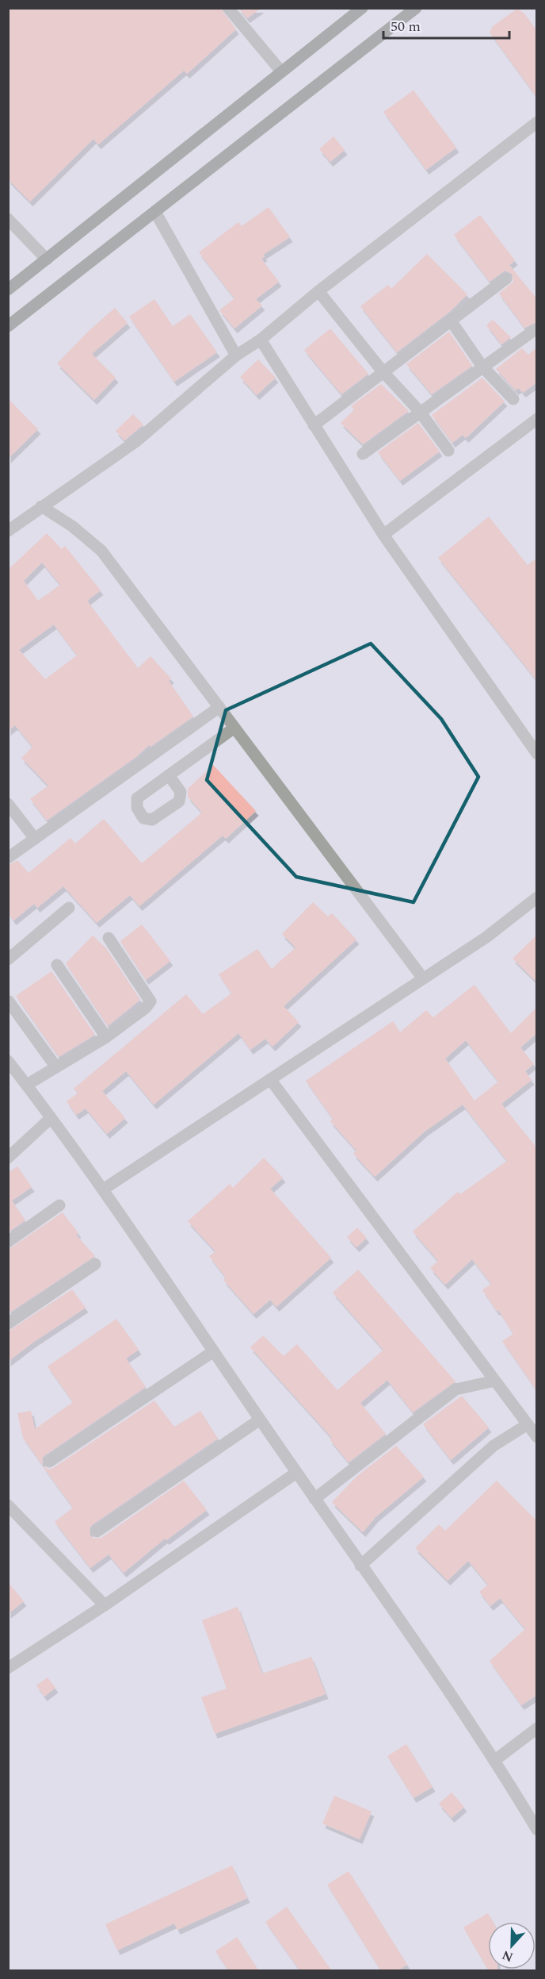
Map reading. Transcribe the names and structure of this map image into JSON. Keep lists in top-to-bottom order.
{
  "scale_bar": "50 m",
  "north": "bottom"
}
